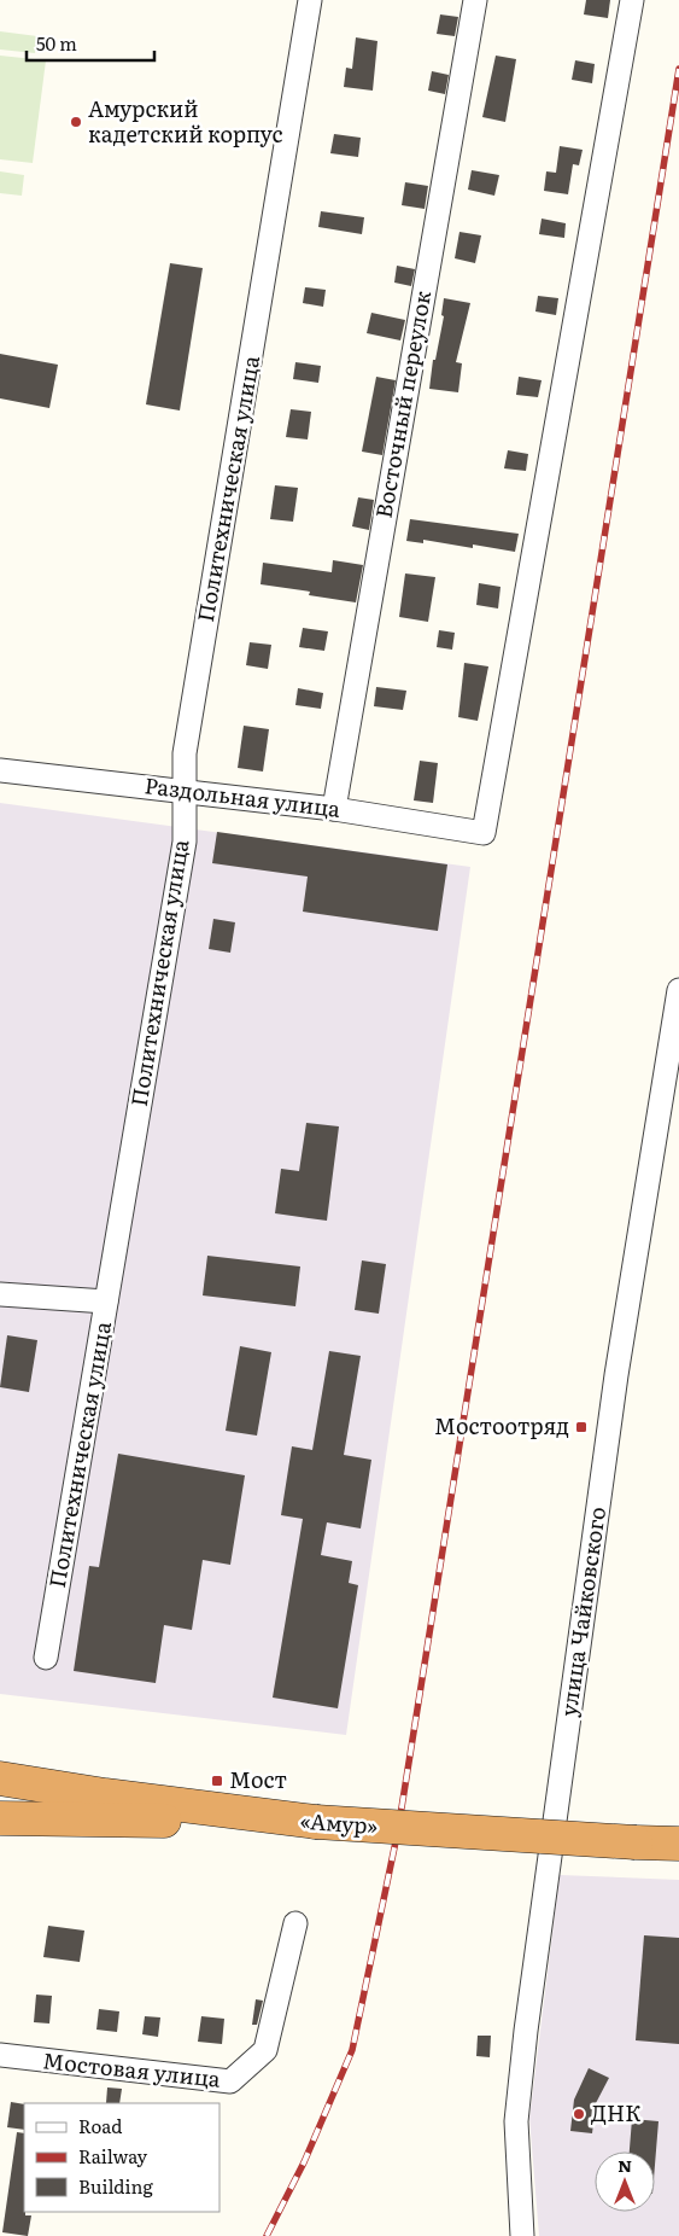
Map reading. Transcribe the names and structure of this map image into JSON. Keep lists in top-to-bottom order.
{
  "streets": {
    "highway": ["«Амур»"],
    "street": [
      "Восточный переулок",
      "Политехническая улица",
      "Раздольная улица",
      "улица Чайковского",
      "Мостовая улица"
    ]
  },
  "crossings": [
    ["Восточный переулок", "Раздольная улица"],
    ["Политехническая улица", "Раздольная улица"]
  ],
  "places": {
    "other": ["Амурский кадетский корпус", "ДНК"],
    "transit": ["Мостоотряд", "Мост"]
  },
  "legend": ["Road", "Railway", "Building"],
  "scale_bar": "50 m",
  "north": "top"
}
